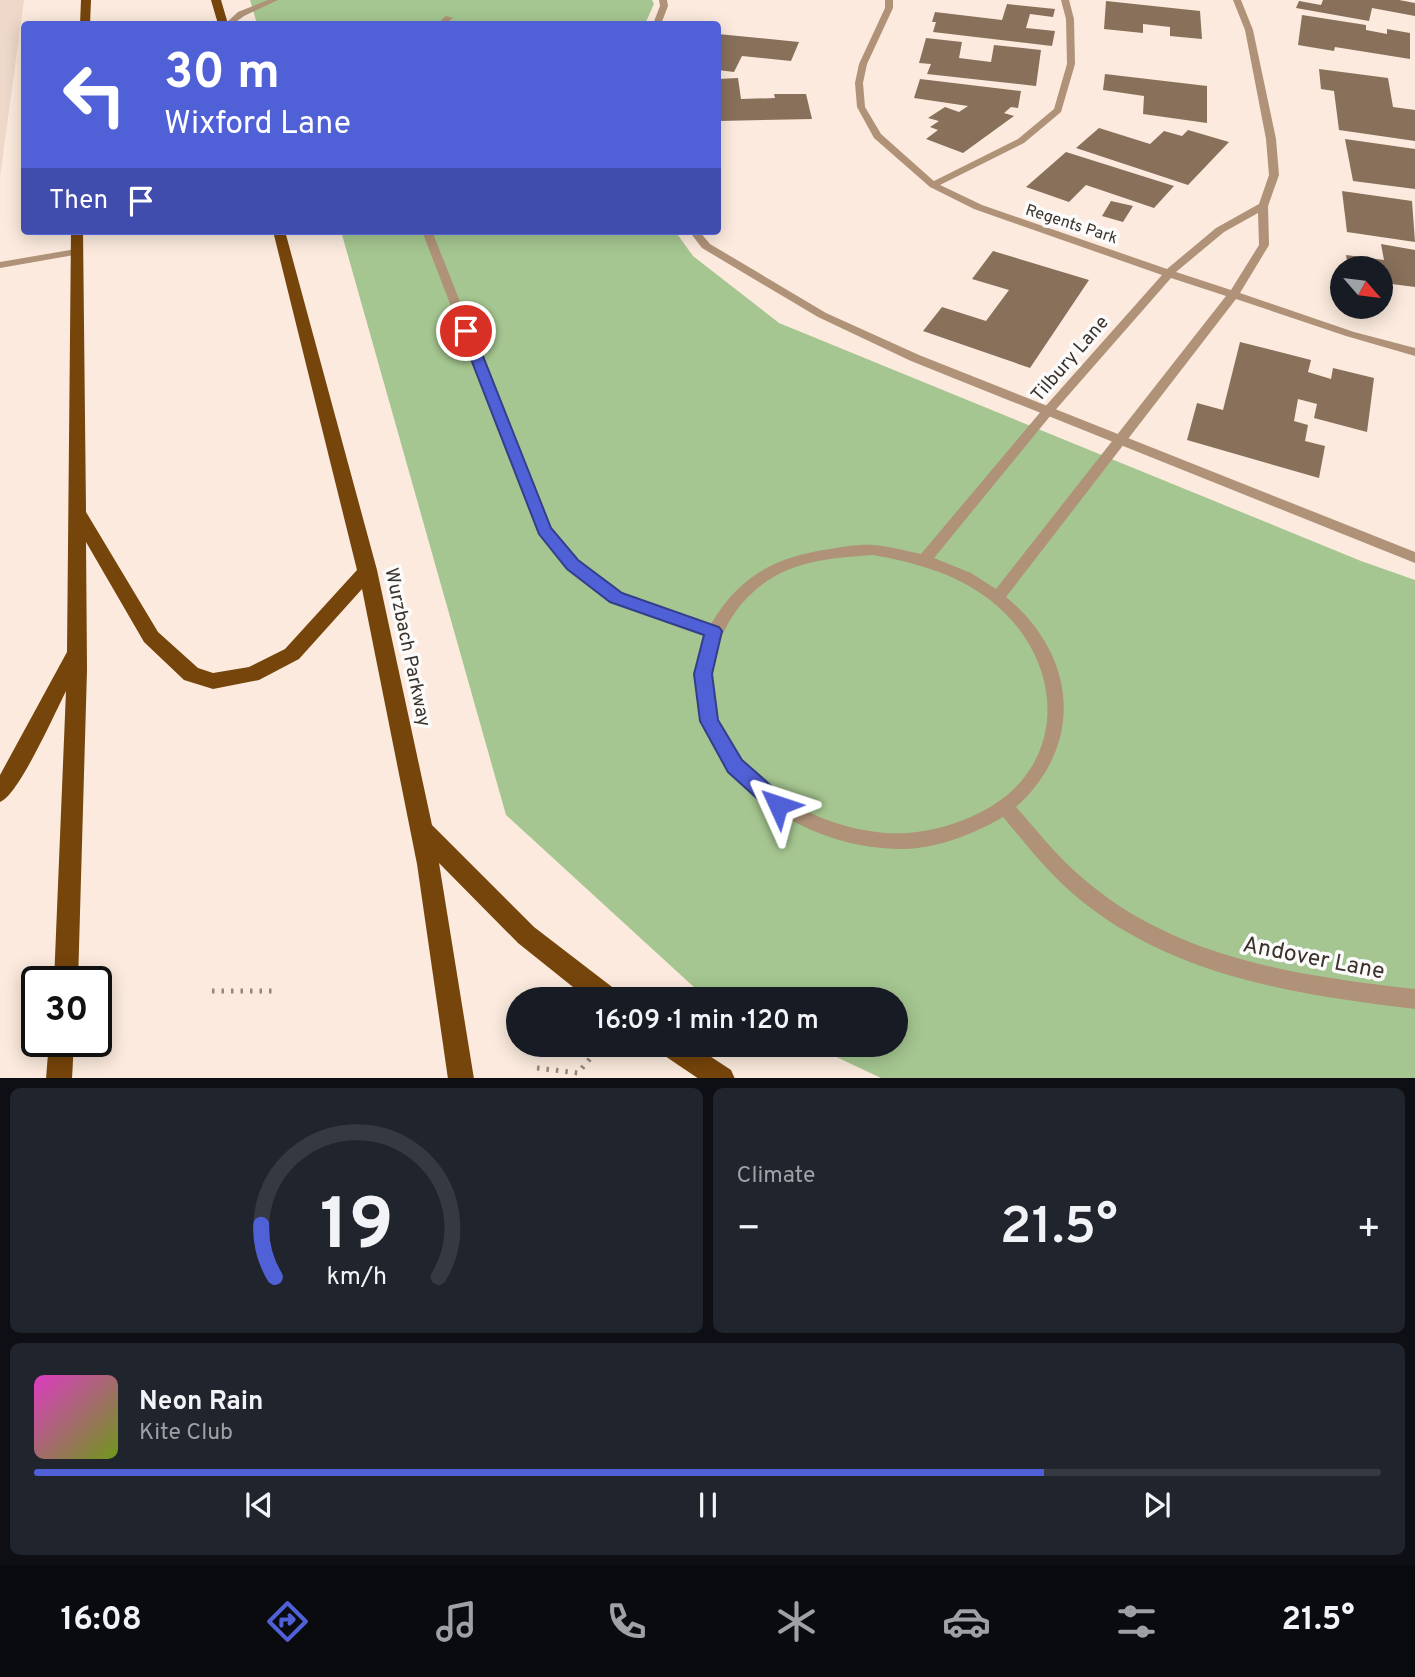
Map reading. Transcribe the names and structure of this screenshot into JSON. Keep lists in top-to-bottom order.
{
  "streets": {
    "main road": ["Wurzbach Parkway"],
    "street": ["Regents Park", "Tilbury Lane", "Andover Lane"]
  },
  "crossings": [
    ["Regents Park", "Tilbury Lane"]
  ],
  "north": "bottom right",
  "page": {
    "turn": ["30 m", "Wixford Lane"],
    "then": "Then",
    "limit": "30",
    "trip": "16:09 · 1 min · 120 m",
    "tile": "Climate",
    "heat": ["−", "21.5°", "+"],
    "song": ["Neon Rain", "Kite Club"],
    "tabs": ["16:08", "21.5°"],
    "gauge": ["19", "km/h"]
  }
}
